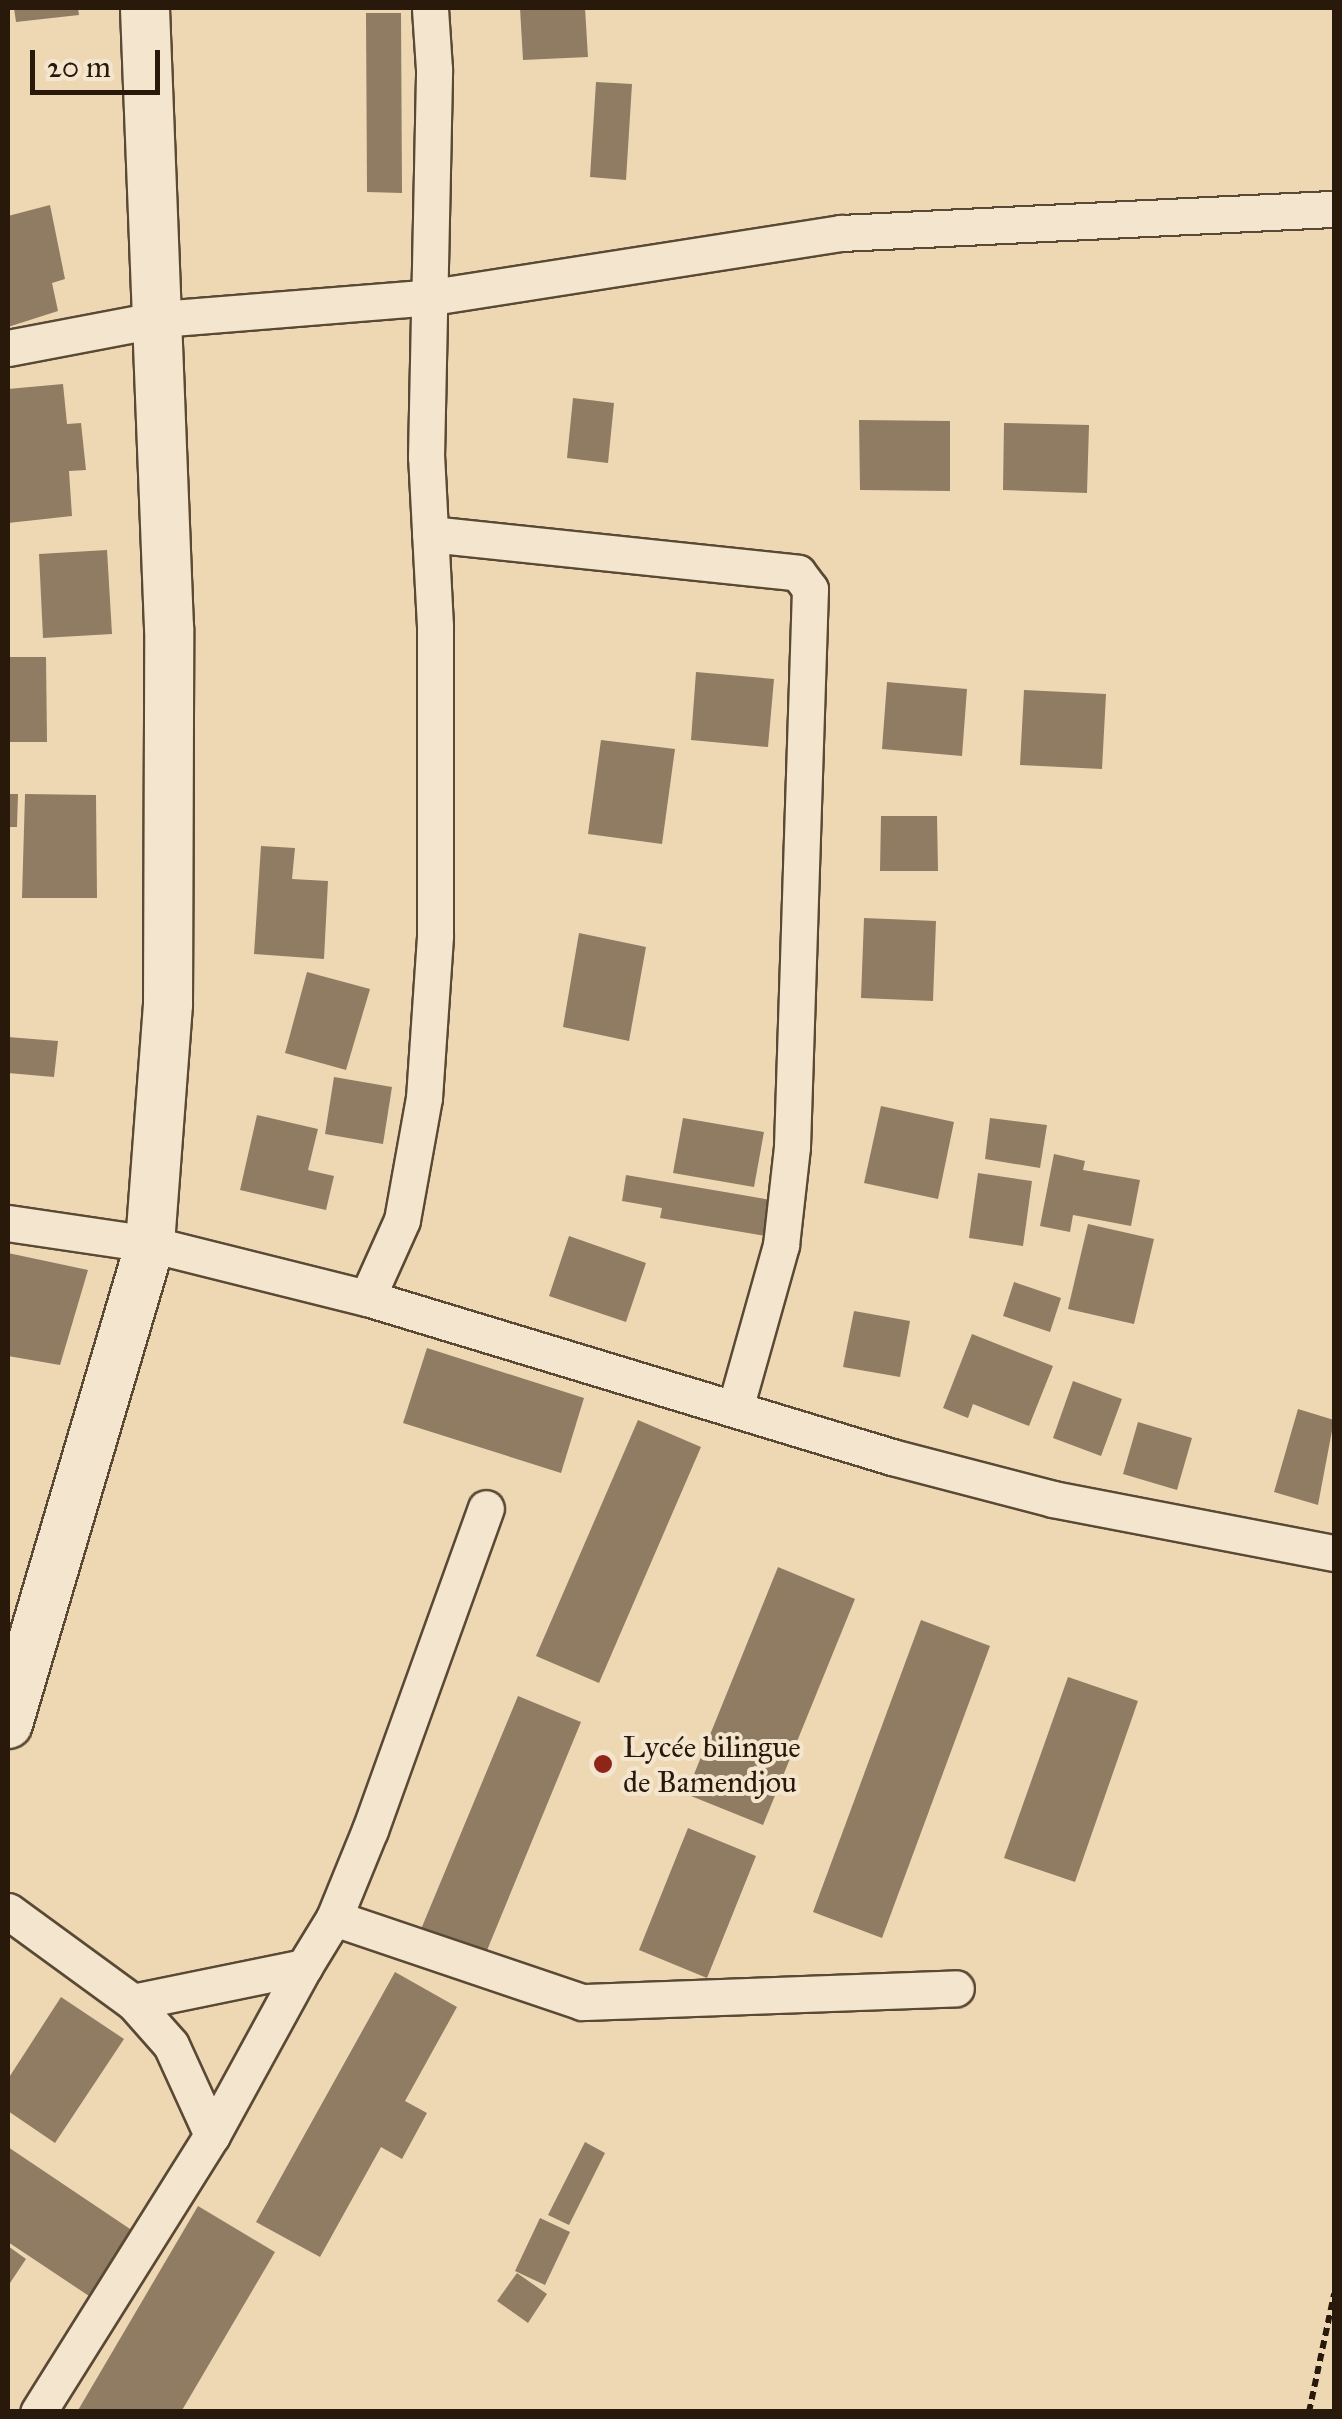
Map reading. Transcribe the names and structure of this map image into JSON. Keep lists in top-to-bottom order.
{
  "places": ["Lycée bilingue de Bamendjou"],
  "scale_bar": "20 m"
}
